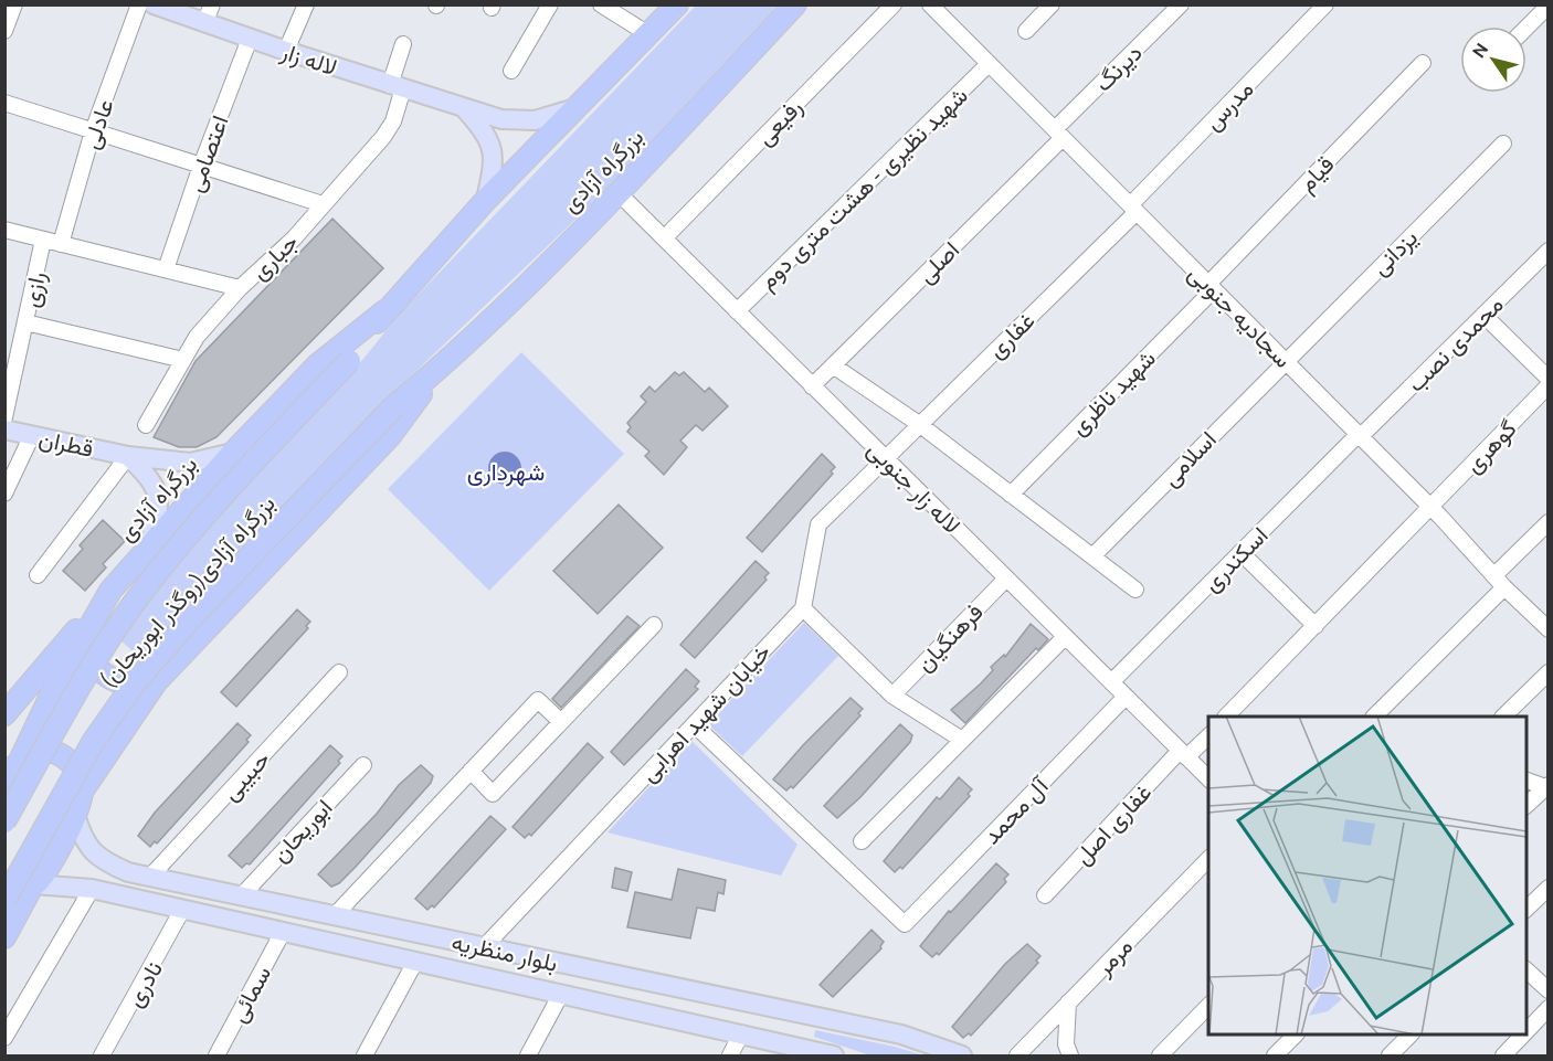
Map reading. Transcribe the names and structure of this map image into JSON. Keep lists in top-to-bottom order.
{
  "streets": {
    "highway": ["بزرگراه آزادی", "بزرگراه آزادی(روگذر ابوریحان)"],
    "main road": ["لاله زار", "قطران", "بلوار منظریه"],
    "street": [
      "دیرنگ",
      "مدرس",
      "رفیعی",
      "عادلی",
      "اعتصامی",
      "قیام",
      "شهید نظیری - هشت متری دوم",
      "یزدانی",
      "جباری",
      "اصلی",
      "رازی",
      "سجادیه جنوبی",
      "غفاری",
      "محمدی نصب",
      "شهید ناظری",
      "گوهری",
      "اسلامی",
      "لاله زار جنوبی",
      "اسکندری",
      "فرهنگیان",
      "خیابان شهید اهرابی",
      "حبیبی",
      "آل محمد",
      "غفاری اصل",
      "ابوریحان",
      "مرمر",
      "نادری",
      "سمائی"
    ]
  },
  "crossings": [
    ["لاله زار", "اعتصامی"],
    ["لاله زار", "بزرگراه آزادی"],
    ["لاله زار", "جباری"],
    ["دیرنگ", "اصلی"],
    ["دیرنگ", "سجادیه جنوبی"],
    ["مدرس", "سجادیه جنوبی"],
    ["مدرس", "غفاری"],
    ["رفیعی", "لاله زار جنوبی"],
    ["بزرگراه آزادی", "قطران"],
    ["بزرگراه آزادی", "لاله زار جنوبی"],
    ["بزرگراه آزادی", "بزرگراه آزادی(روگذر ابوریحان)"],
    ["بزرگراه آزادی", "بلوار منظریه"],
    ["قیام", "سجادیه جنوبی"],
    ["قیام", "شهید ناظری"],
    ["شهید نظیری - هشت متری دوم", "سجادیه جنوبی"],
    ["شهید نظیری - هشت متری دوم", "لاله زار جنوبی"],
    ["یزدانی", "سجادیه جنوبی"],
    ["یزدانی", "اسلامی"],
    ["اصلی", "سجادیه جنوبی"],
    ["اصلی", "لاله زار جنوبی"],
    ["سجادیه جنوبی", "غفاری"],
    ["سجادیه جنوبی", "محمدی نصب"],
    ["سجادیه جنوبی", "شهید ناظری"],
    ["سجادیه جنوبی", "گوهری"],
    ["سجادیه جنوبی", "اسلامی"],
    ["سجادیه جنوبی", "اسکندری"],
    ["غفاری", "لاله زار جنوبی"],
    ["محمدی نصب", "اسکندری"],
    ["لاله زار جنوبی", "اسکندری"],
    ["لاله زار جنوبی", "فرهنگیان"],
    ["لاله زار جنوبی", "آل محمد"],
    ["لاله زار جنوبی", "غفاری اصل"],
    ["خیابان شهید اهرابی", "آل محمد"],
    ["خیابان شهید اهرابی", "بلوار منظریه"],
    ["حبیبی", "بلوار منظریه"],
    ["ابوریحان", "بلوار منظریه"],
    ["بلوار منظریه", "نادری"],
    ["بلوار منظریه", "سمائی"]
  ],
  "parks": ["شهرداری"],
  "north": "top left"
}
